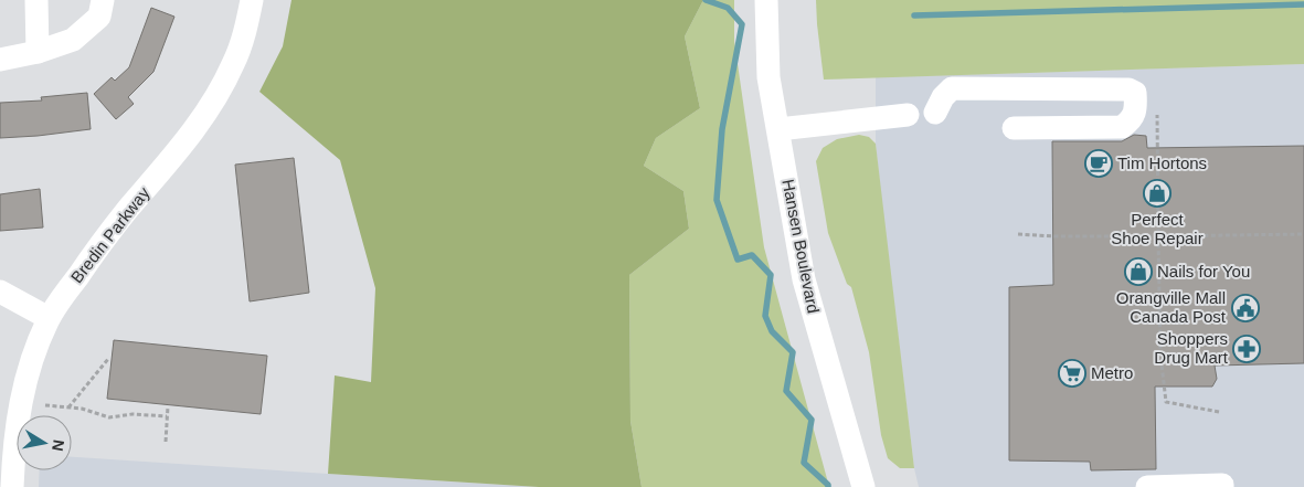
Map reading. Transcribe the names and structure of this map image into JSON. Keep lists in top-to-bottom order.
{
  "streets": {
    "street": ["Bredin Parkway", "Hansen Boulevard"]
  },
  "places": {
    "cafe": ["Tim Hortons"],
    "shop": ["Perfect Shoe Repair", "Nails for You"],
    "public building": ["Orangville Mall Canada Post"],
    "pharmacy": ["Shoppers Drug Mart"],
    "supermarket": ["Metro"]
  },
  "north": "right"
}
